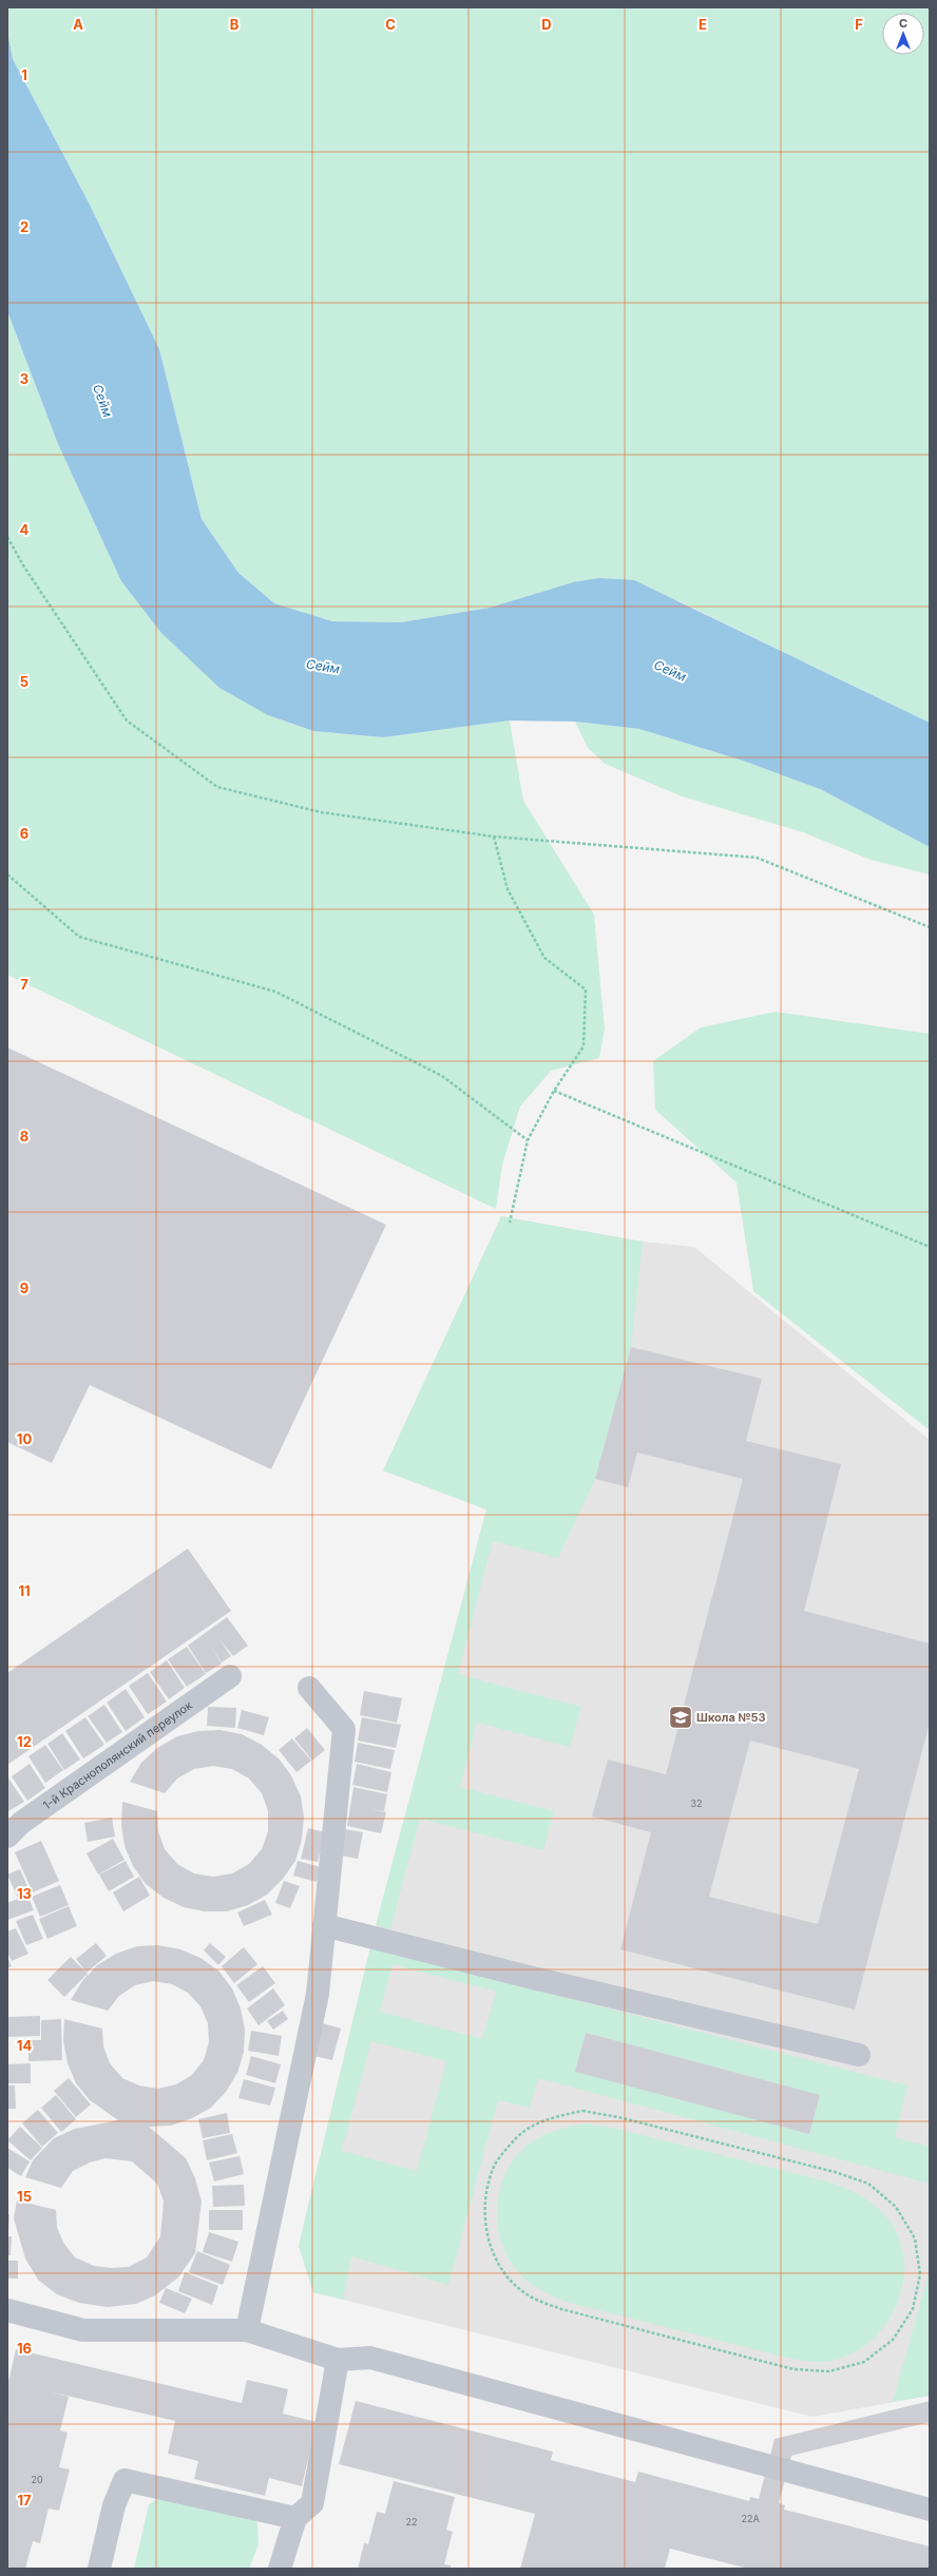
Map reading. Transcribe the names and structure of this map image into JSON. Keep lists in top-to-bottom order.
{
  "streets": {
    "street": ["1-й Краснополянский переулок"]
  },
  "water": ["Сейм"],
  "places": {
    "school or university": ["Школа №53"]
  },
  "house_numbers": [
    "32",
    "20",
    "22А",
    "22"
  ],
  "north": "top",
  "grid": {
    "columns": [
      "A",
      "B",
      "C",
      "D",
      "E",
      "F"
    ],
    "rows": [
      "1",
      "2",
      "3",
      "4",
      "5",
      "6",
      "7",
      "8",
      "9",
      "10",
      "11",
      "12",
      "13",
      "14",
      "15",
      "16",
      "17"
    ]
  }
}
